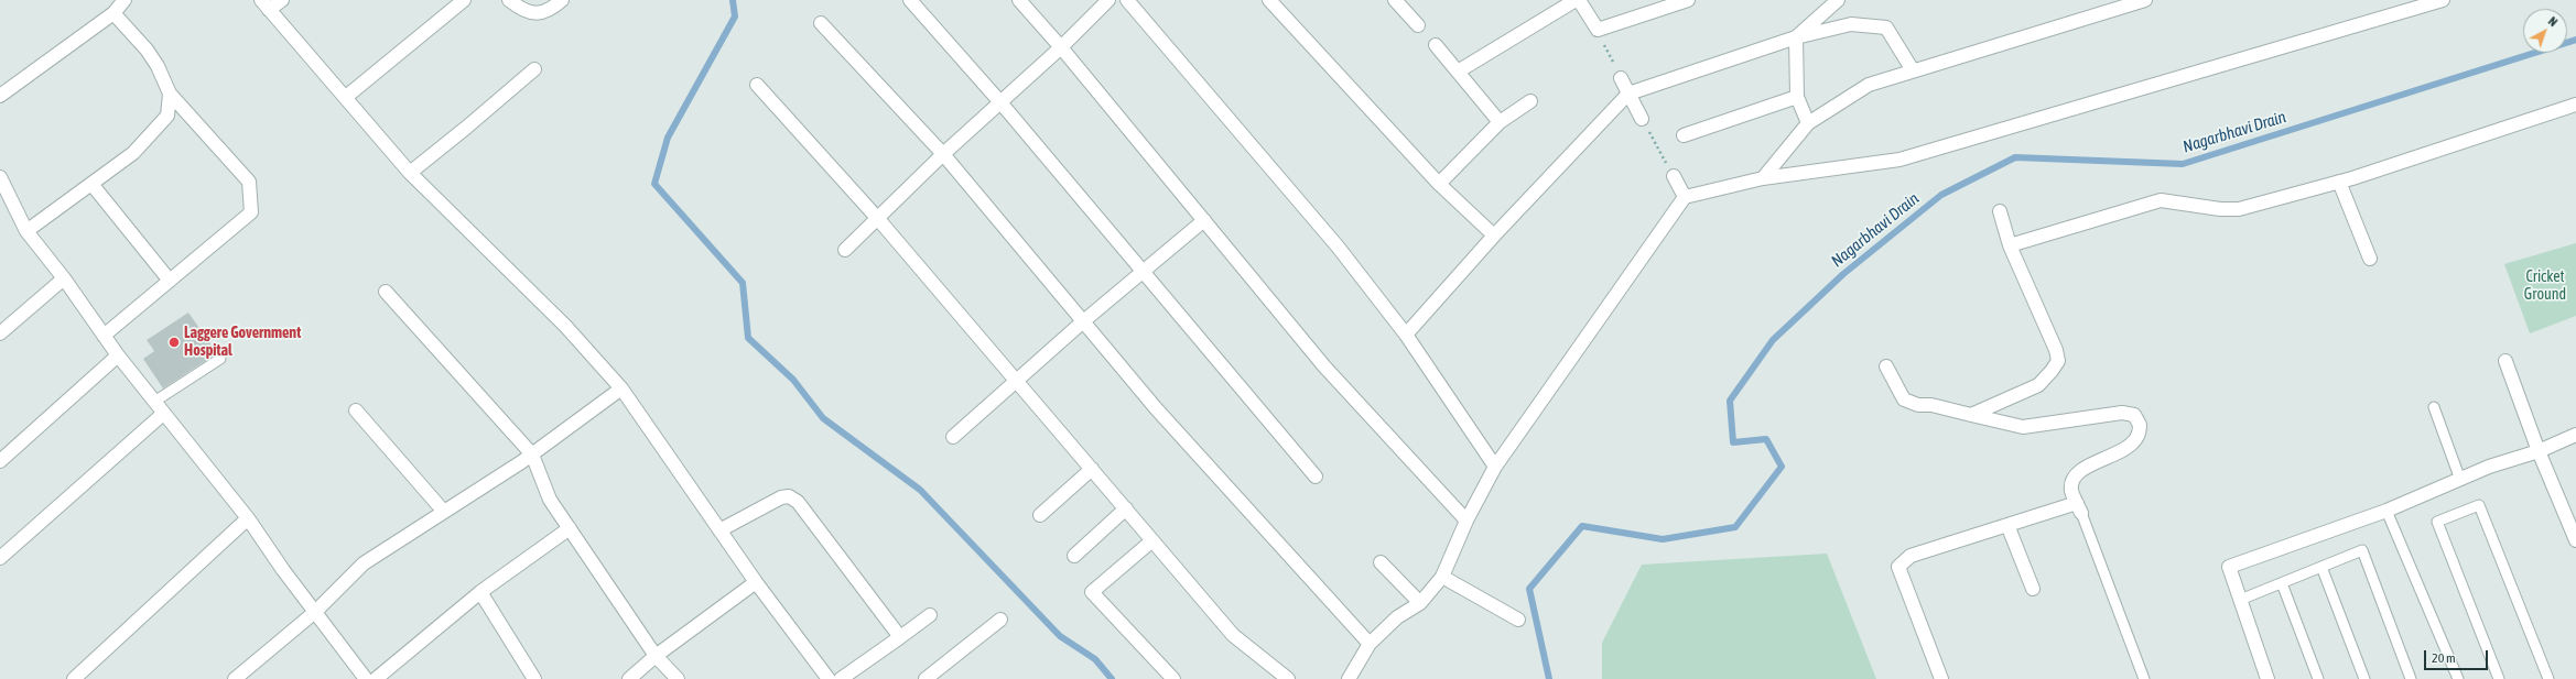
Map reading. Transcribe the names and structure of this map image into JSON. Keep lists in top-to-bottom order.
{
  "water": ["Nagarbhavi Drain"],
  "parks": ["Cricket Ground"],
  "places": ["Laggere Government Hospital"],
  "scale_bar": "20 m",
  "north": "top right"
}
